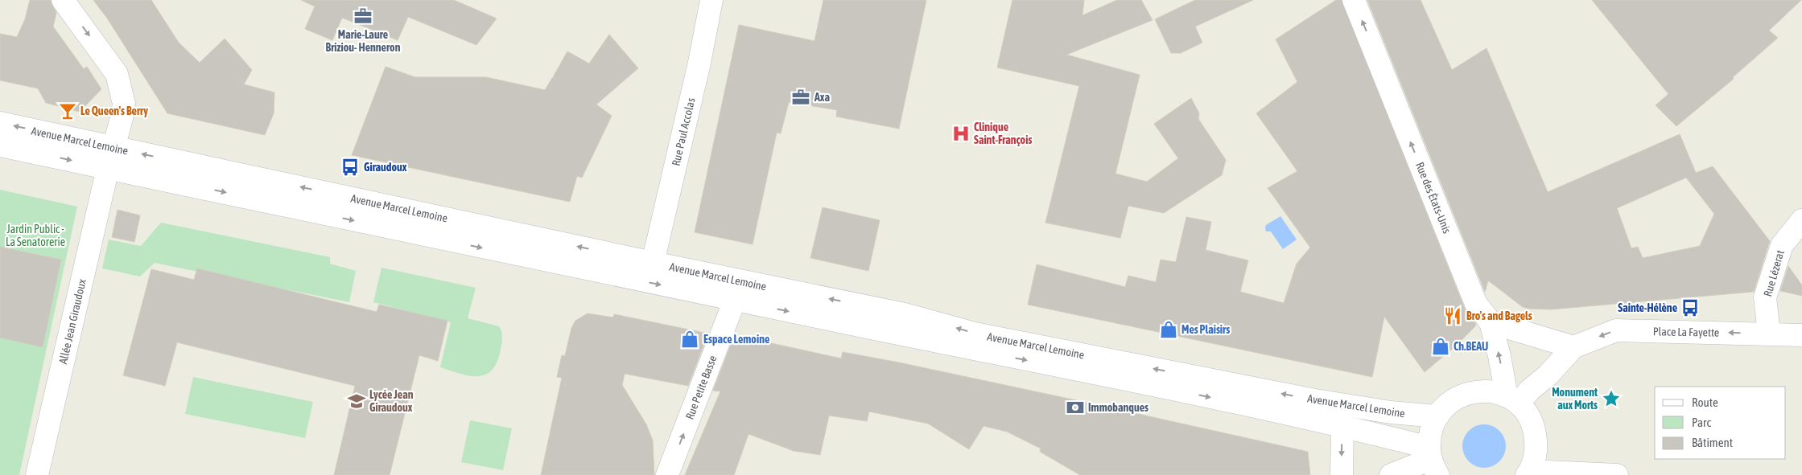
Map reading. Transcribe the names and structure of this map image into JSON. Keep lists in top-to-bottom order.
{
  "streets": {
    "main road": [
      "Rue Paul Accolas",
      "Avenue Marcel Lemoine",
      "Rue des États-Unis",
      "Rue Lézerat",
      "Allée Jean Giraudoux",
      "Place La Fayette",
      "Rue Petite Basse"
    ]
  },
  "crossings": [
    ["Rue Paul Accolas", "Avenue Marcel Lemoine"],
    ["Avenue Marcel Lemoine", "Allée Jean Giraudoux"],
    ["Avenue Marcel Lemoine", "Rue Petite Basse"],
    ["Rue des États-Unis", "Place La Fayette"],
    ["Rue Lézerat", "Place La Fayette"]
  ],
  "one_way": ["Rue des États-Unis", "Place La Fayette", "Rue Petite Basse"],
  "parks": ["Jardin Public - La Senatorerie"],
  "places": {
    "office": ["Marie-Laure Briziou- Henneron", "Axa"],
    "bar": ["Le Queen's Berry"],
    "hospital": ["Clinique Saint-François"],
    "bus stop": ["Giraudoux", "Sainte-Hélène"],
    "restaurant": ["Bro's and Bagels"],
    "shop": ["Mes Plaisirs", "Espace Lemoine", "Ch.BEAU"],
    "place": ["Monument aux Morts"],
    "school or university": ["Lycée Jean Giraudoux"],
    "bank": ["Immobanques"]
  },
  "legend": ["Route", "Parc", "Bâtiment"]
}
